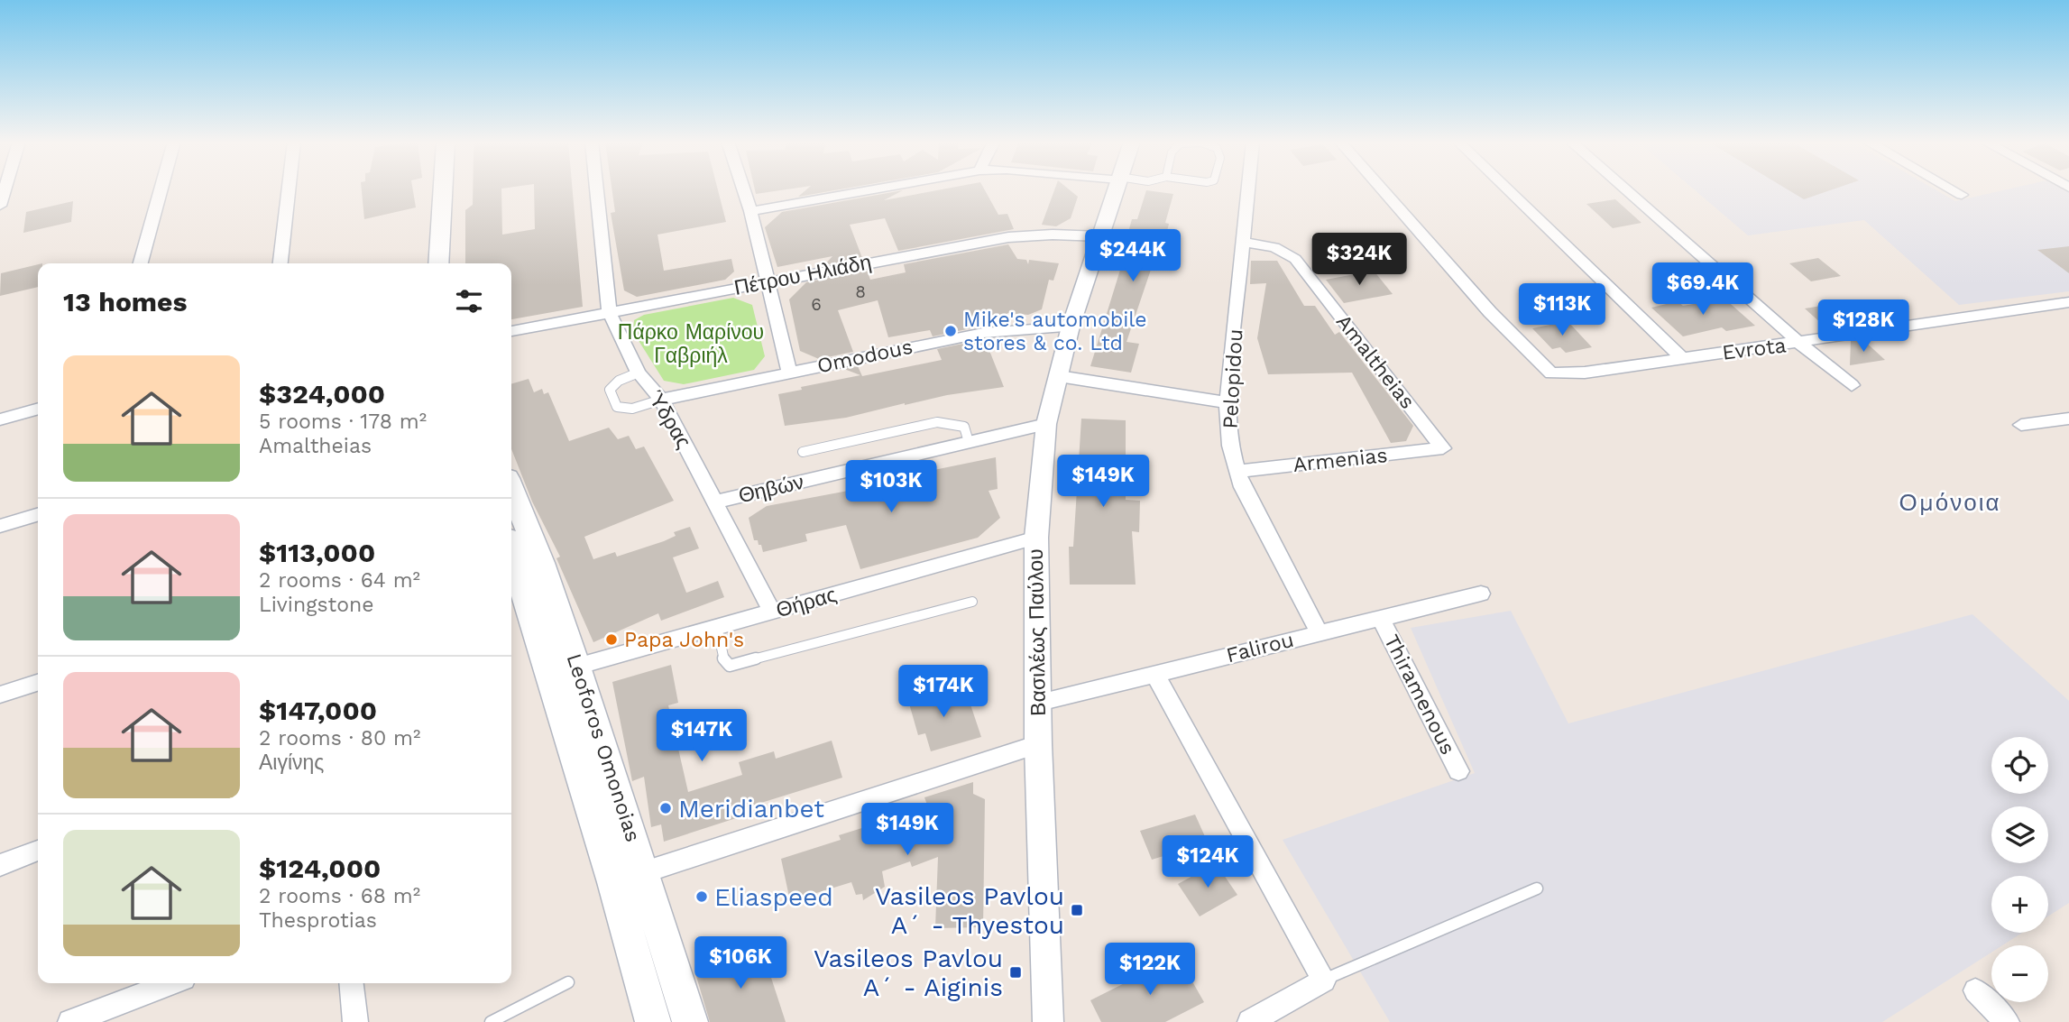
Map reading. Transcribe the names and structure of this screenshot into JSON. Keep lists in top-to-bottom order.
{
  "streets": {
    "main road": ["Leoforos Omonoias"],
    "street": [
      "Πέτρου Ηλιάδη",
      "Evrota",
      "Omodous",
      "Amaltheias",
      "Pelopidou",
      "Ύδρας",
      "Armenias",
      "Θηβών",
      "Θήρας",
      "Βασιλέως Παύλου",
      "Falirou",
      "Thiramenous"
    ]
  },
  "crossings": [
    ["Πέτρου Ηλιάδη", "Ύδρας"],
    ["Πέτρου Ηλιάδη", "Βασιλέως Παύλου"],
    ["Omodous", "Ύδρας"],
    ["Omodous", "Βασιλέως Παύλου"],
    ["Amaltheias", "Pelopidou"],
    ["Amaltheias", "Armenias"],
    ["Pelopidou", "Armenias"],
    ["Pelopidou", "Falirou"],
    ["Ύδρας", "Θηβών"],
    ["Ύδρας", "Θήρας"],
    ["Θηβών", "Βασιλέως Παύλου"],
    ["Θήρας", "Βασιλέως Παύλου"],
    ["Θήρας", "Leoforos Omonoias"],
    ["Βασιλέως Παύλου", "Falirou"],
    ["Falirou", "Thiramenous"]
  ],
  "districts": ["Ομόνοια"],
  "parks": ["Πάρκο Μαρίνου Γαβριήλ"],
  "places": {
    "other": [
      "Mike's automobile stores & co. Ltd",
      "Papa John's",
      "Meridianbet",
      "Eliaspeed"
    ],
    "transit": ["Vasileos Pavlou A´ - Thyestou", "Vasileos Pavlou A´ - Aiginis"]
  },
  "house_numbers": ["8", "6"],
  "page": {
    "price": [
      "$244K",
      "$324K",
      "$69.4K",
      "$113K",
      "$128K",
      "$149K",
      "$103K",
      "$174K",
      "$147K",
      "$149K",
      "$124K",
      "$106K",
      "$122K"
    ],
    "heading": "13 homes",
    "list": [
      {
        "name": "$324,000",
        "note": "5 rooms · 178 m² · Amaltheias"
      },
      {
        "name": "$113,000",
        "note": "2 rooms · 64 m² · Livingstone"
      },
      {
        "name": "$147,000",
        "note": "2 rooms · 80 m² · Αιγίνης"
      },
      {
        "name": "$124,000",
        "note": "2 rooms · 68 m² · Thesprotias"
      }
    ],
    "map_buttons": ["+", "−"]
  }
}
